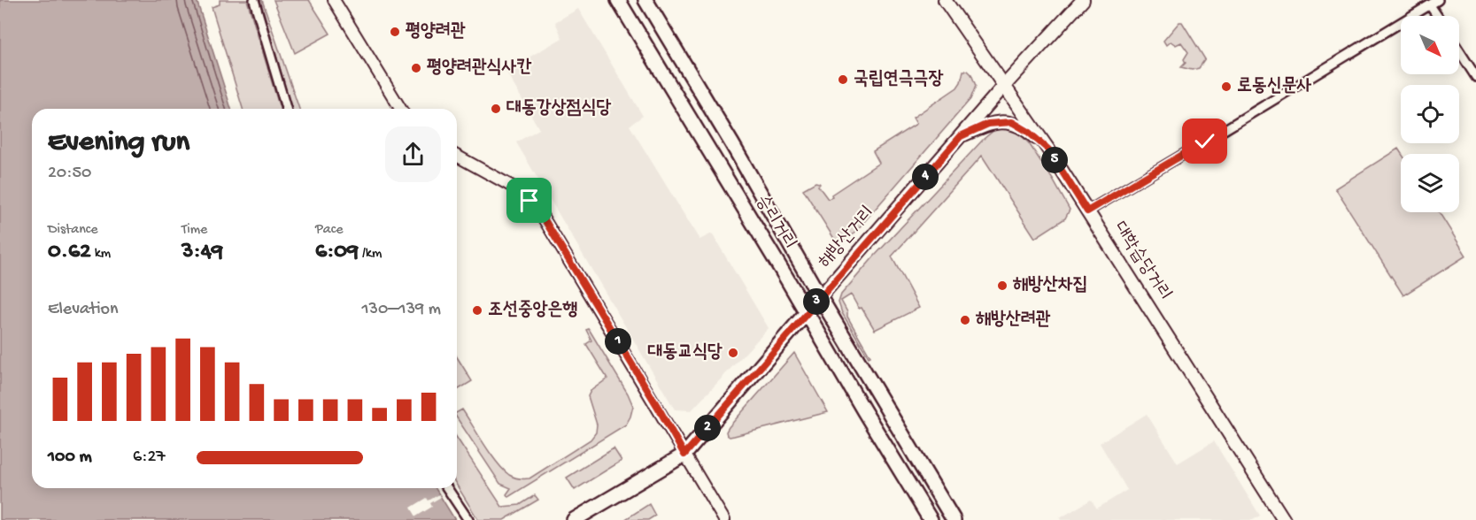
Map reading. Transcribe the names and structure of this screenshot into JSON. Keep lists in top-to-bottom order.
{
  "streets": {
    "main road": ["승리거리", "해방산거리", "대학습당거리"]
  },
  "crossings": [
    ["승리거리", "해방산거리"],
    ["해방산거리", "대학습당거리"]
  ],
  "places": [
    "평양려관",
    "평양려관식사칸",
    "국립연극극장",
    "로동신문사",
    "대동강상점식당",
    "해방산차집",
    "조선중앙은행",
    "해방산려관",
    "대동교식당"
  ],
  "north": "bottom right",
  "page": {
    "heading": ["Evening run", "20:50"],
    "pins": [
      "5",
      "4",
      "3",
      "1",
      "2"
    ],
    "stats": [
      ["Distance", "0.62 km"],
      ["Time", "3:49"],
      ["Pace", "6:09 /km"]
    ],
    "chart": ["Elevation", "130–139 m"],
    "list": [
      {
        "name": "100 m",
        "note": "6:27"
      }
    ]
  }
}
